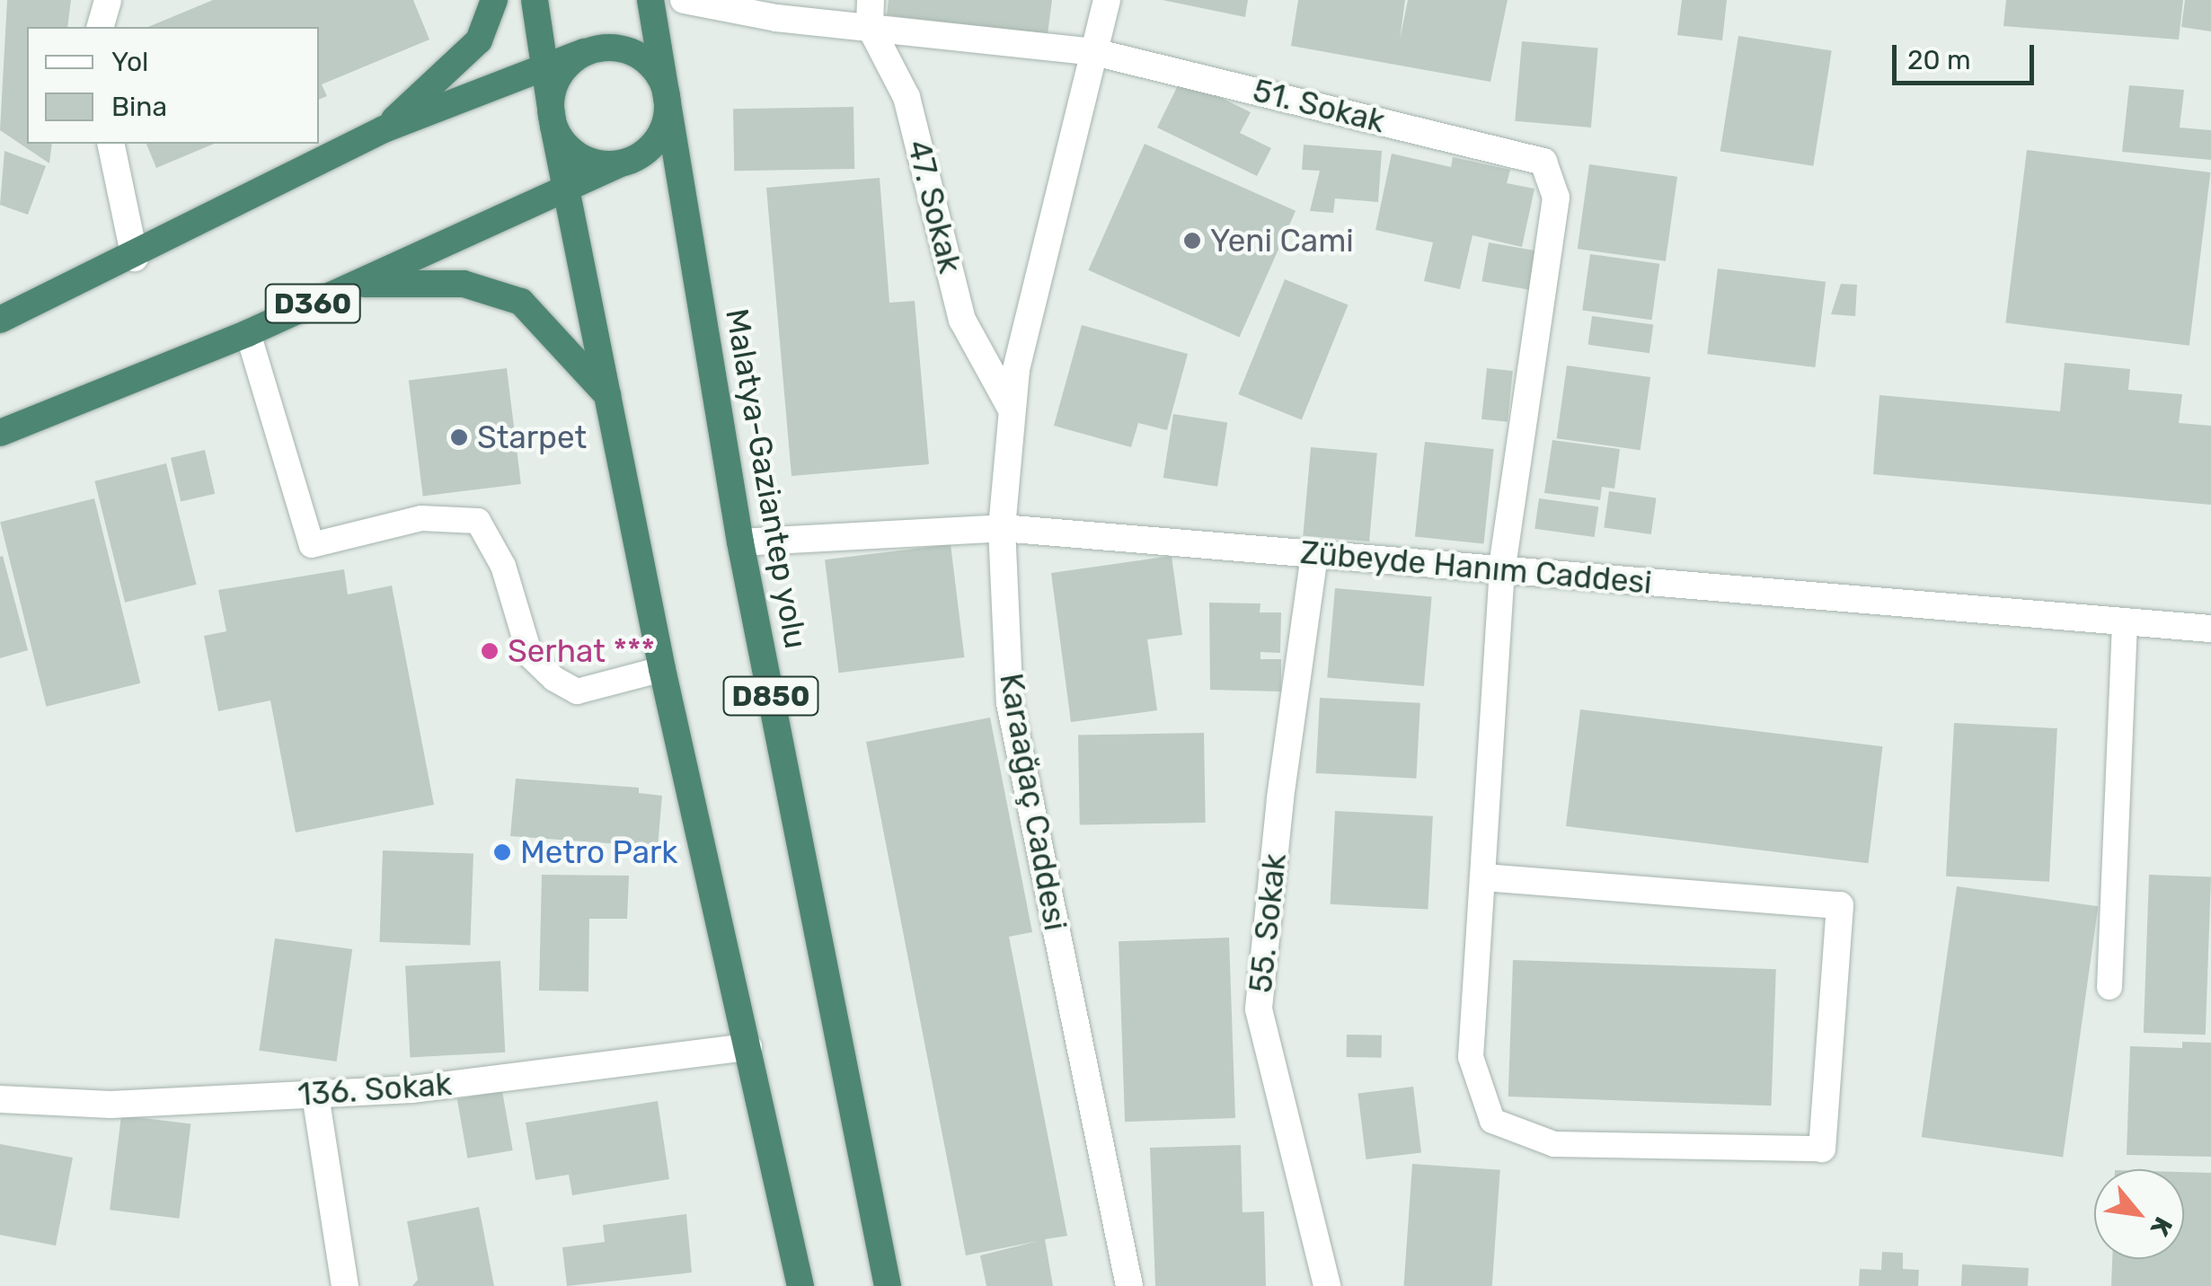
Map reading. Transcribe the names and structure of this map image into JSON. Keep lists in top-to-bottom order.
{
  "streets": {
    "highway": ["D360", "Malatya-Gaziantep yolu", "D850"],
    "street": [
      "51. Sokak",
      "47. Sokak",
      "Zübeyde Hanım Caddesi",
      "Karaağaç Caddesi",
      "55. Sokak",
      "136. Sokak"
    ]
  },
  "crossings": [
    ["51. Sokak", "47. Sokak"],
    ["51. Sokak", "Zübeyde Hanım Caddesi"],
    ["51. Sokak", "Karaağaç Caddesi"],
    ["47. Sokak", "Karaağaç Caddesi"],
    ["D360", "Malatya-Gaziantep yolu"],
    ["D360", "D850"],
    ["Malatya-Gaziantep yolu", "Zübeyde Hanım Caddesi"],
    ["Malatya-Gaziantep yolu", "D850"],
    ["Zübeyde Hanım Caddesi", "Karaağaç Caddesi"],
    ["Zübeyde Hanım Caddesi", "55. Sokak"],
    ["D850", "136. Sokak"]
  ],
  "places": [
    "Yeni Cami",
    "Starpet",
    "Serhat ***",
    "Metro Park"
  ],
  "legend": ["Yol", "Bina"],
  "scale_bar": "20 m",
  "north": "bottom right"
}
